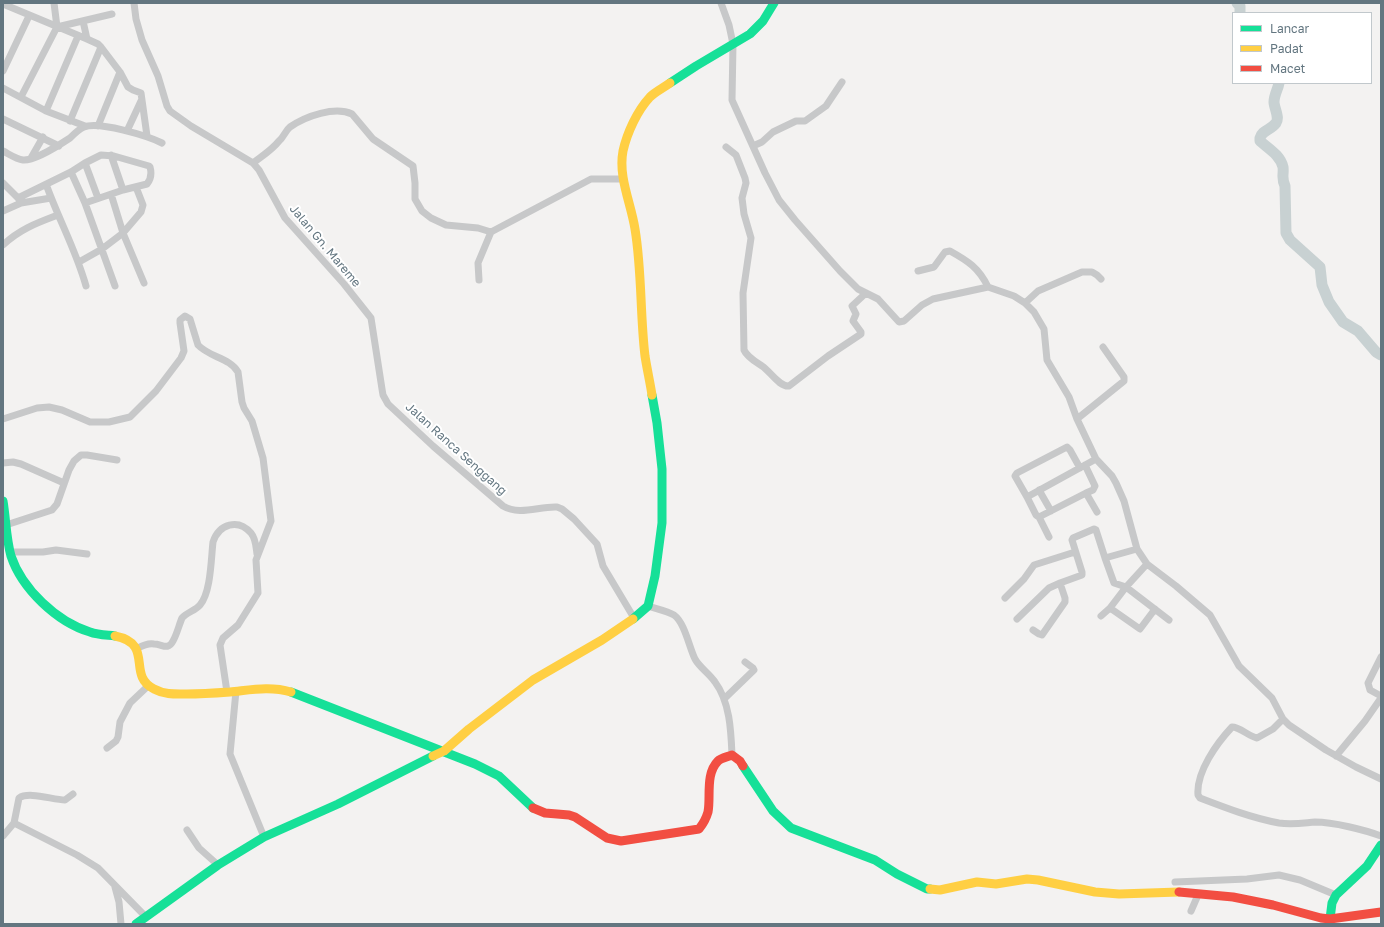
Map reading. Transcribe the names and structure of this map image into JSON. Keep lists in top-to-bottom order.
{
  "streets": {
    "street": ["Jalan Gn. Mareme", "Jalan Ranca Senggang"]
  },
  "crossings": [
    ["Jalan Gn. Mareme", "Jalan Ranca Senggang"]
  ],
  "legend": ["Lancar", "Padat", "Macet"]
}
